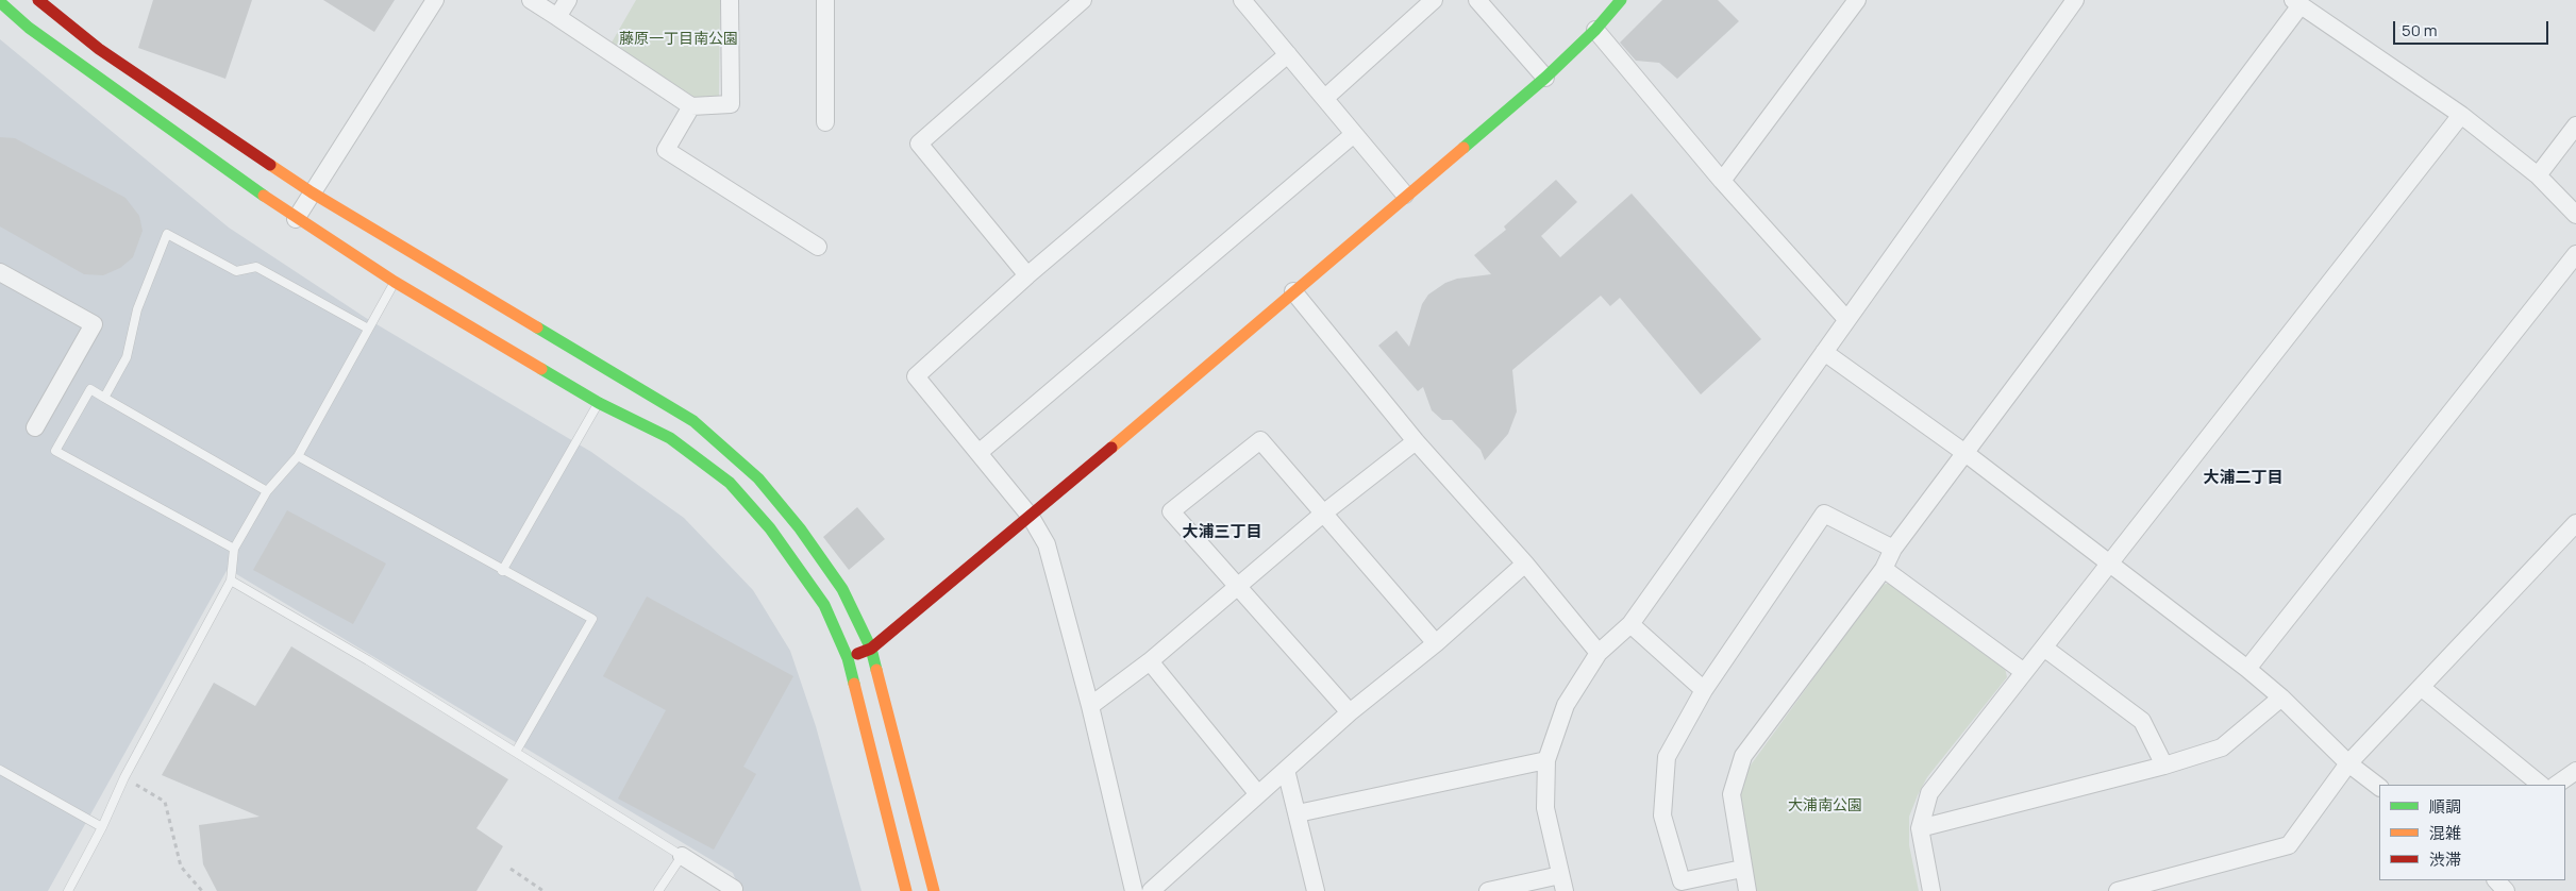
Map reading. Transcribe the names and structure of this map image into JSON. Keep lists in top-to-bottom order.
{
  "districts": ["大浦二丁目", "大浦三丁目"],
  "parks": ["藤原一丁目南公園", "大浦南公園"],
  "legend": ["順調", "混雑", "渋滞"],
  "scale_bar": "50 m"
}
